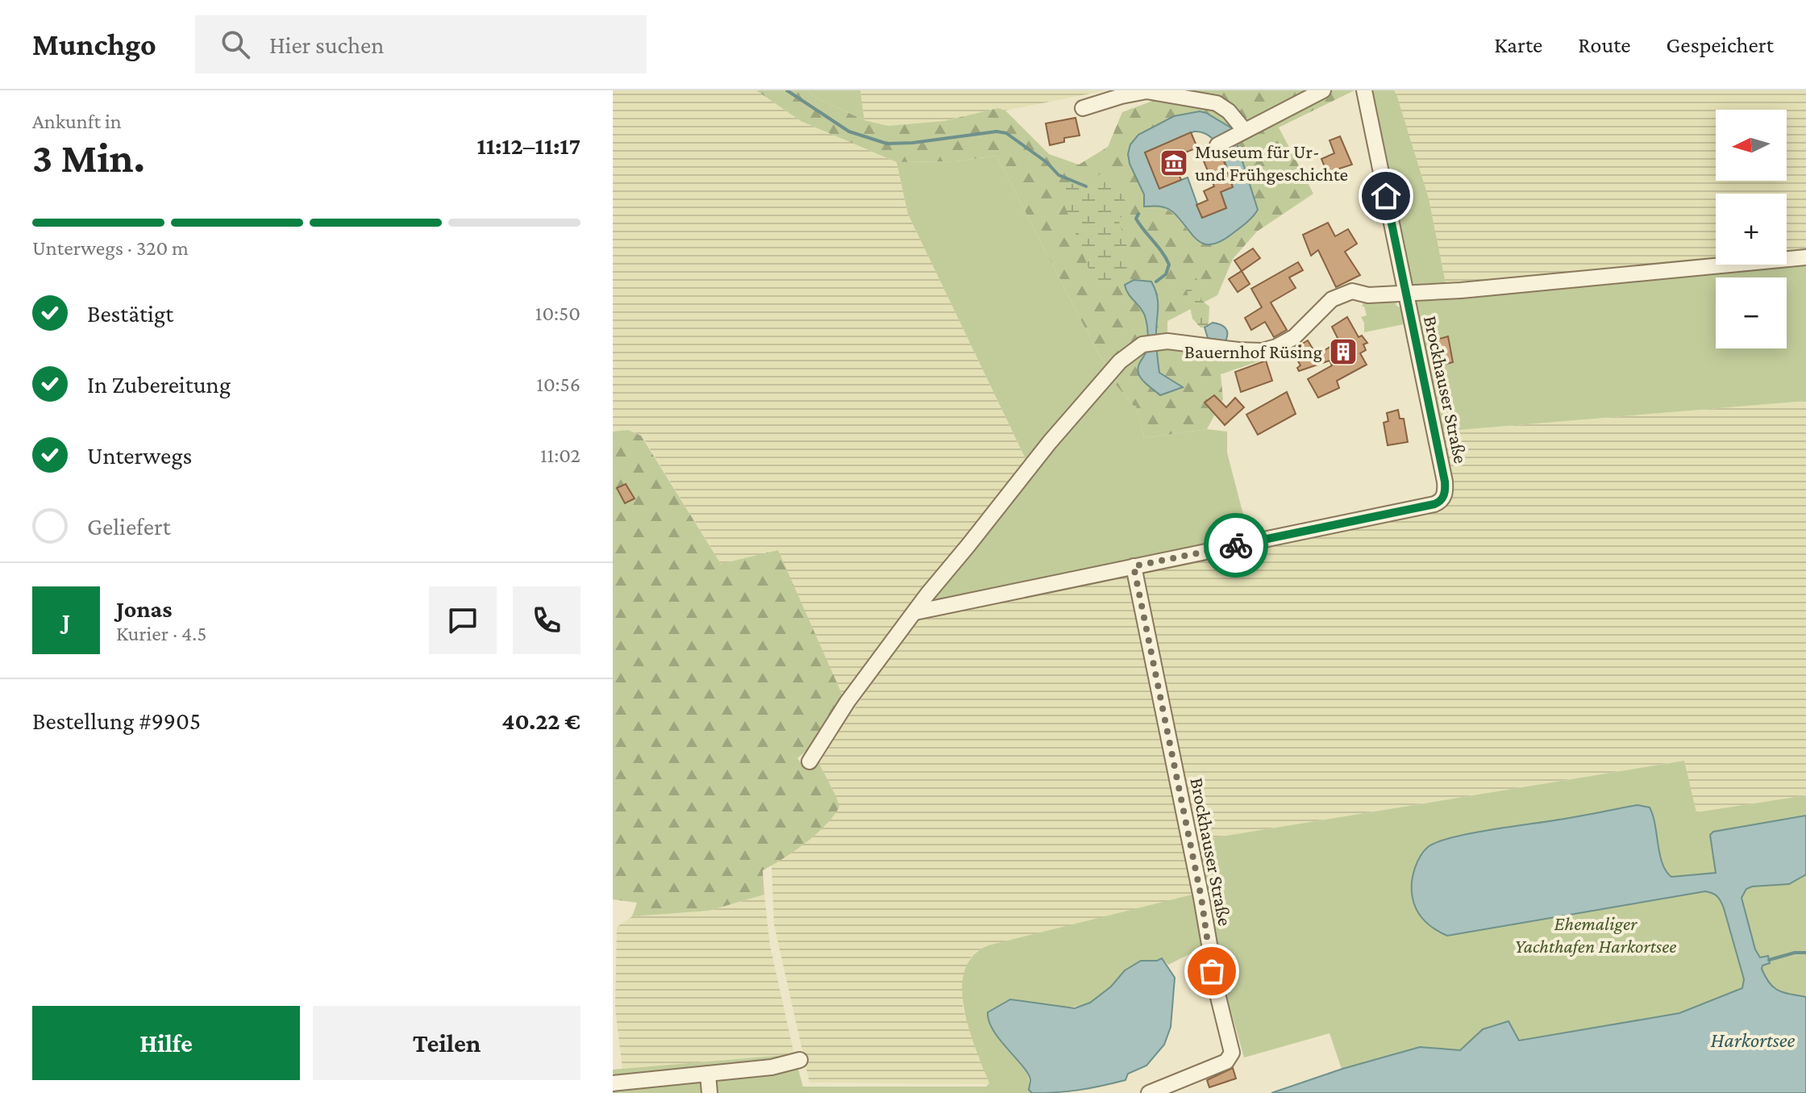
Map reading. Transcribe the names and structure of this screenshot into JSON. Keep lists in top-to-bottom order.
{
  "streets": {
    "street": ["Brockhauser Straße"]
  },
  "water": ["Harkortsee"],
  "parks": ["Ehemaliger Yachthafen Harkortsee"],
  "places": {
    "museum": ["Museum für Ur- und Frühgeschichte"],
    "building": ["Bauernhof Rüsing"]
  },
  "north": "left",
  "page": {
    "header": "Munchgo",
    "search": "Hier suchen",
    "nav": ["Karte", "Route", "Gespeichert"],
    "heading": ["3 Min.", "Ankunft in", "11:12–11:17"],
    "panel": [
      "Jonas",
      "Kurier · 4.5",
      "Bestellung #9905",
      "40.22 €"
    ],
    "map_buttons": ["+", "−"],
    "bar": "Unterwegs · 320 m",
    "list": [
      ["Bestätigt", "10:50"],
      ["In Zubereitung", "10:56"],
      ["Unterwegs", "11:02"],
      "Geliefert"
    ],
    "round": "J",
    "buttons": ["Hilfe", "Teilen"]
  }
}
